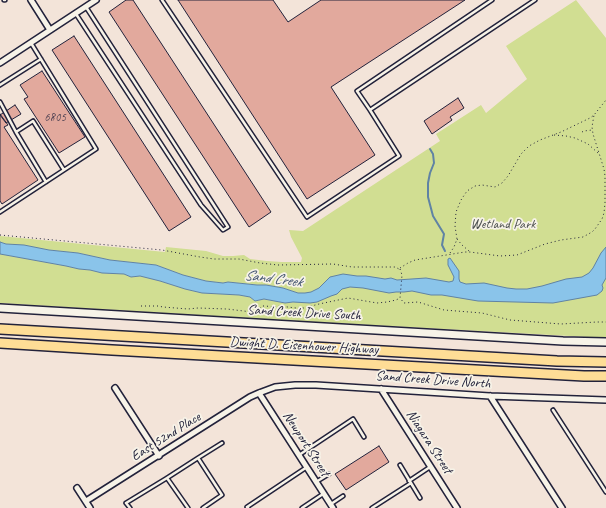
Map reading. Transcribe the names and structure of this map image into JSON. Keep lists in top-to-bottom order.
{
  "streets": {
    "highway": ["Dwight D. Eisenhower Highway"],
    "main road": ["Sand Creek Drive South"],
    "street": [
      "Sand Creek Drive North",
      "East 52nd Place",
      "Niagara Street",
      "Newport Street"
    ]
  },
  "crossings": [
    ["Sand Creek Drive North", "East 52nd Place"],
    ["Sand Creek Drive North", "Niagara Street"],
    ["Sand Creek Drive North", "Newport Street"],
    ["East 52nd Place", "Newport Street"]
  ],
  "water": ["Sand Creek"],
  "parks": ["Wetland Park"],
  "house_numbers": ["6805"]
}
